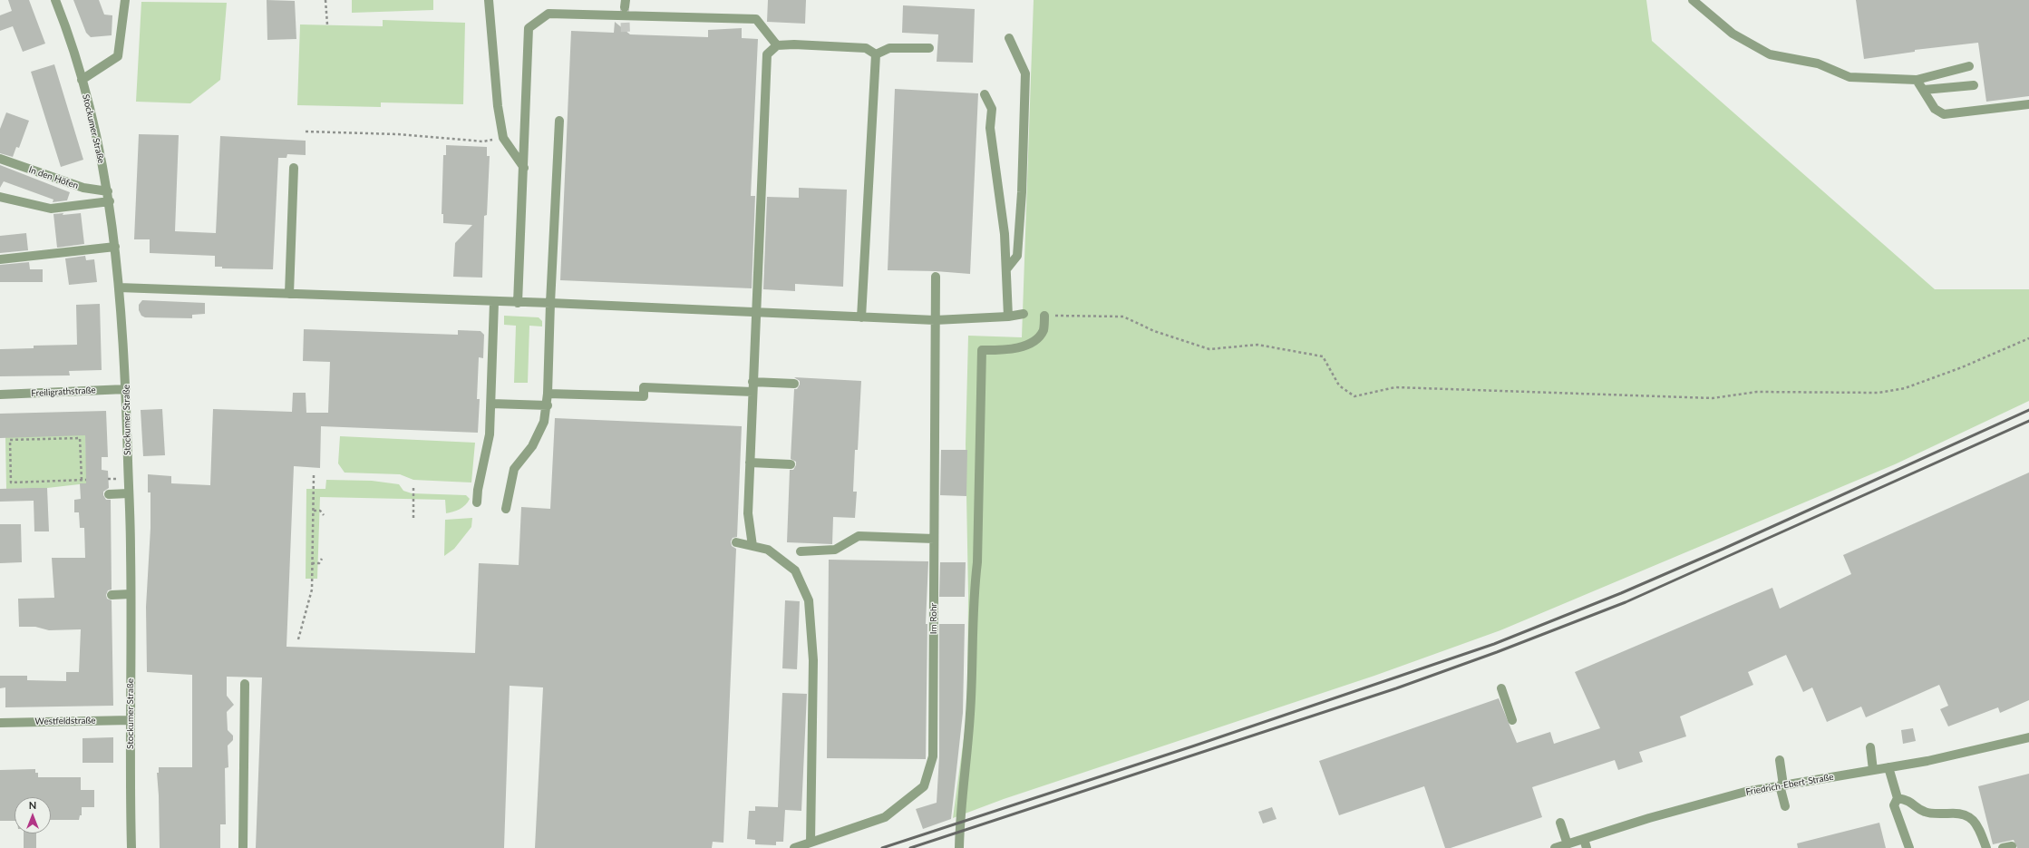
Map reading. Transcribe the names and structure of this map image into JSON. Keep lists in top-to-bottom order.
{
  "streets": {
    "street": [
      "Stockumer Straße",
      "In den Höfen",
      "Freiligrathstraße",
      "Im Rohr",
      "Westfeldstraße",
      "Friedrich-Ebert-Straße"
    ]
  },
  "crossings": [
    ["Stockumer Straße", "In den Höfen"],
    ["Stockumer Straße", "Freiligrathstraße"],
    ["Stockumer Straße", "Westfeldstraße"]
  ],
  "north": "top"
}
